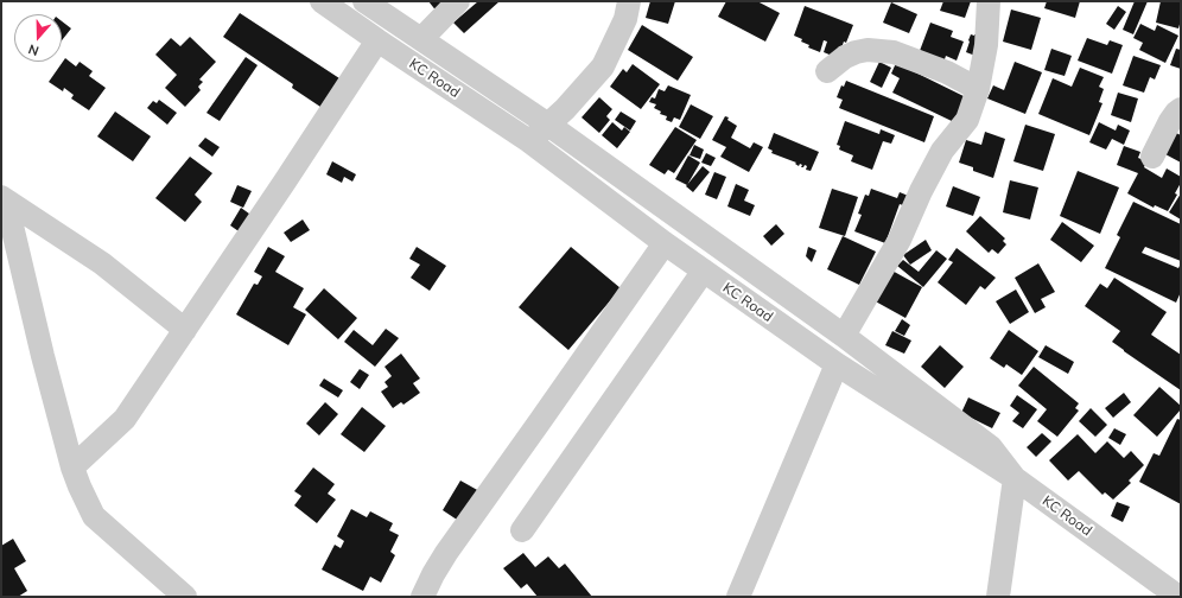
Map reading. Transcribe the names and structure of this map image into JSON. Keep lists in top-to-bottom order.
{
  "streets": {
    "street": ["KC Road"]
  },
  "north": "bottom"
}
